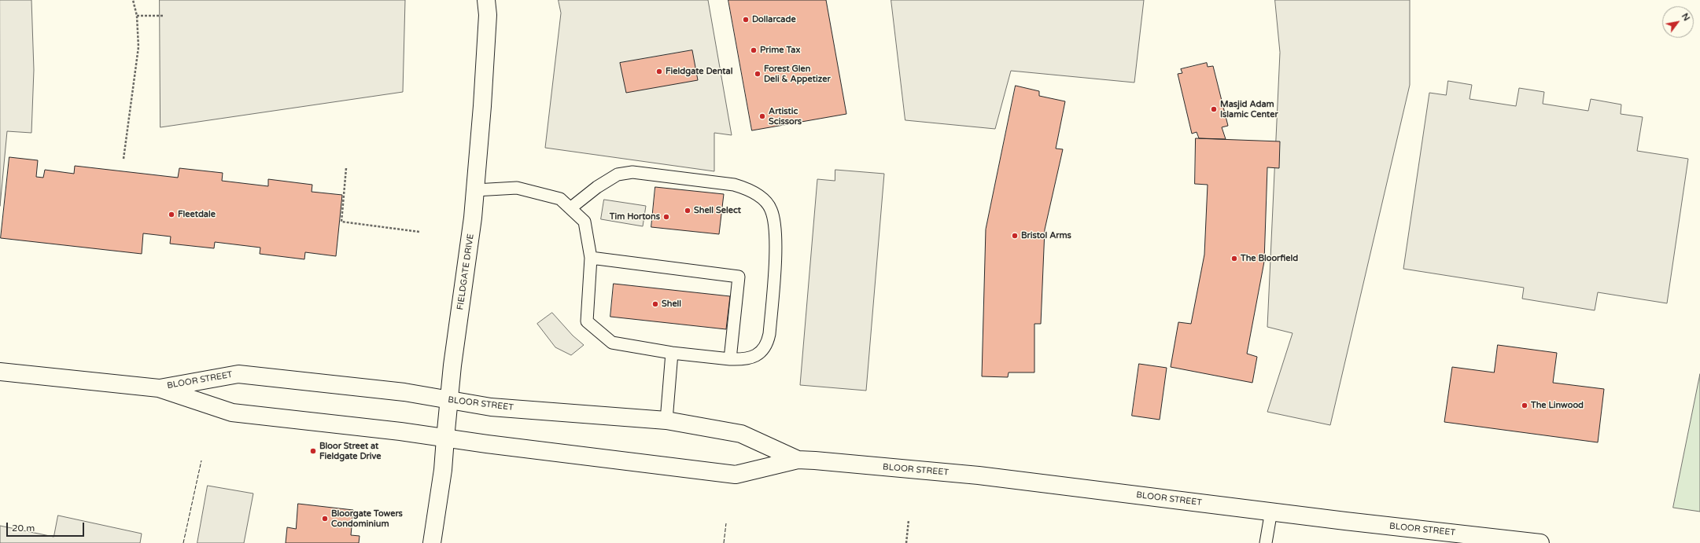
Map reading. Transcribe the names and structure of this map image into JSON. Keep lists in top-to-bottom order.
{
  "streets": {
    "main road": ["FIELDGATE DRIVE", "BLOOR STREET"]
  },
  "crossings": [
    ["FIELDGATE DRIVE", "BLOOR STREET"]
  ],
  "places": [
    "Dollarcade",
    "Prime Tax",
    "Fieldgate Dental",
    "Forest Glen Deli & Appetizer",
    "Masjid Adam Islamic Center",
    "Artistic Scissors",
    "Shell Select",
    "Fleetdale",
    "Tim Hortons",
    "Bristol Arms",
    "The Bloorfield",
    "Shell",
    "The Linwood",
    "Bloor Street at Fieldgate Drive",
    "Bloorgate Towers Condominium"
  ],
  "scale_bar": "20 m",
  "north": "top right"
}
